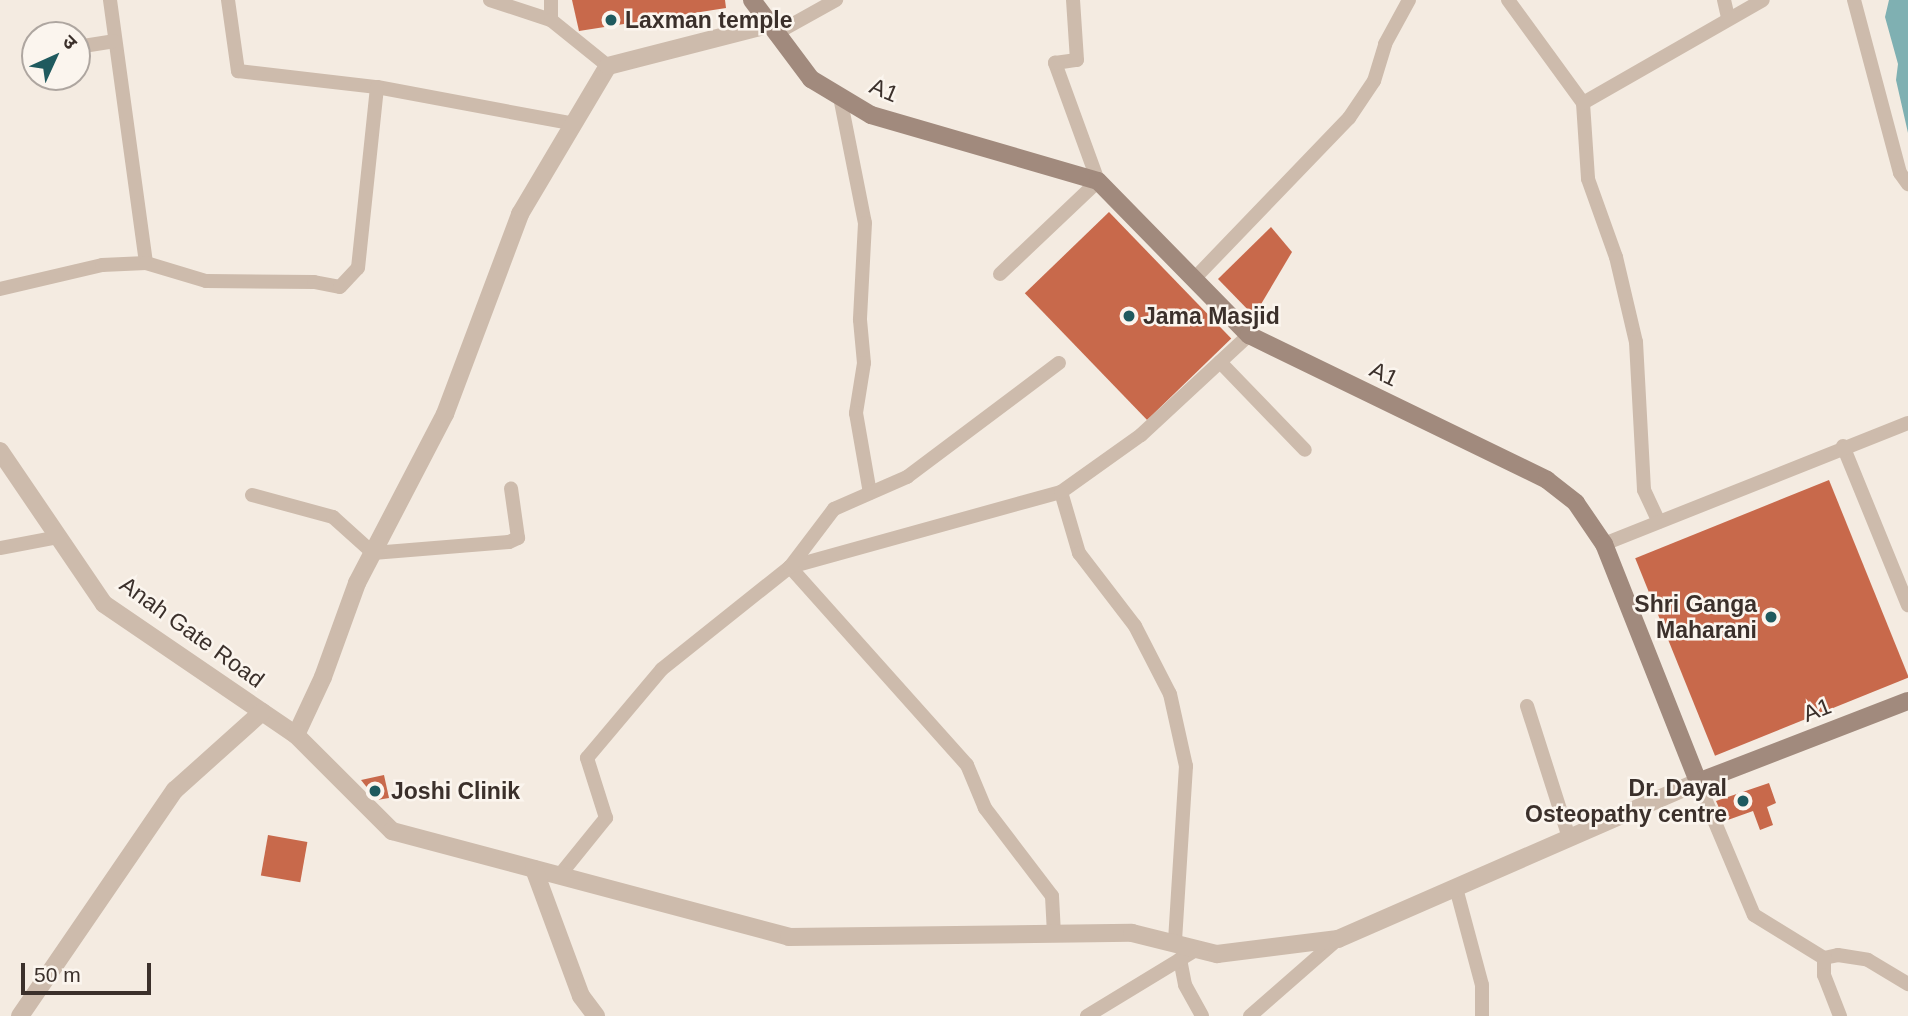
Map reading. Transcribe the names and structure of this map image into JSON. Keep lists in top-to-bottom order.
{
  "streets": {
    "main road": ["A1"],
    "street": ["Anah Gate Road"]
  },
  "crossings": [
    ["A1", "Anah Gate Road"]
  ],
  "places": [
    "Laxman temple",
    "Jama Masjid",
    "Shri Ganga Maharani",
    "Joshi Clinik",
    "Dr. Dayal Osteopathy centre"
  ],
  "scale_bar": "50 m",
  "north": "top right"
}
